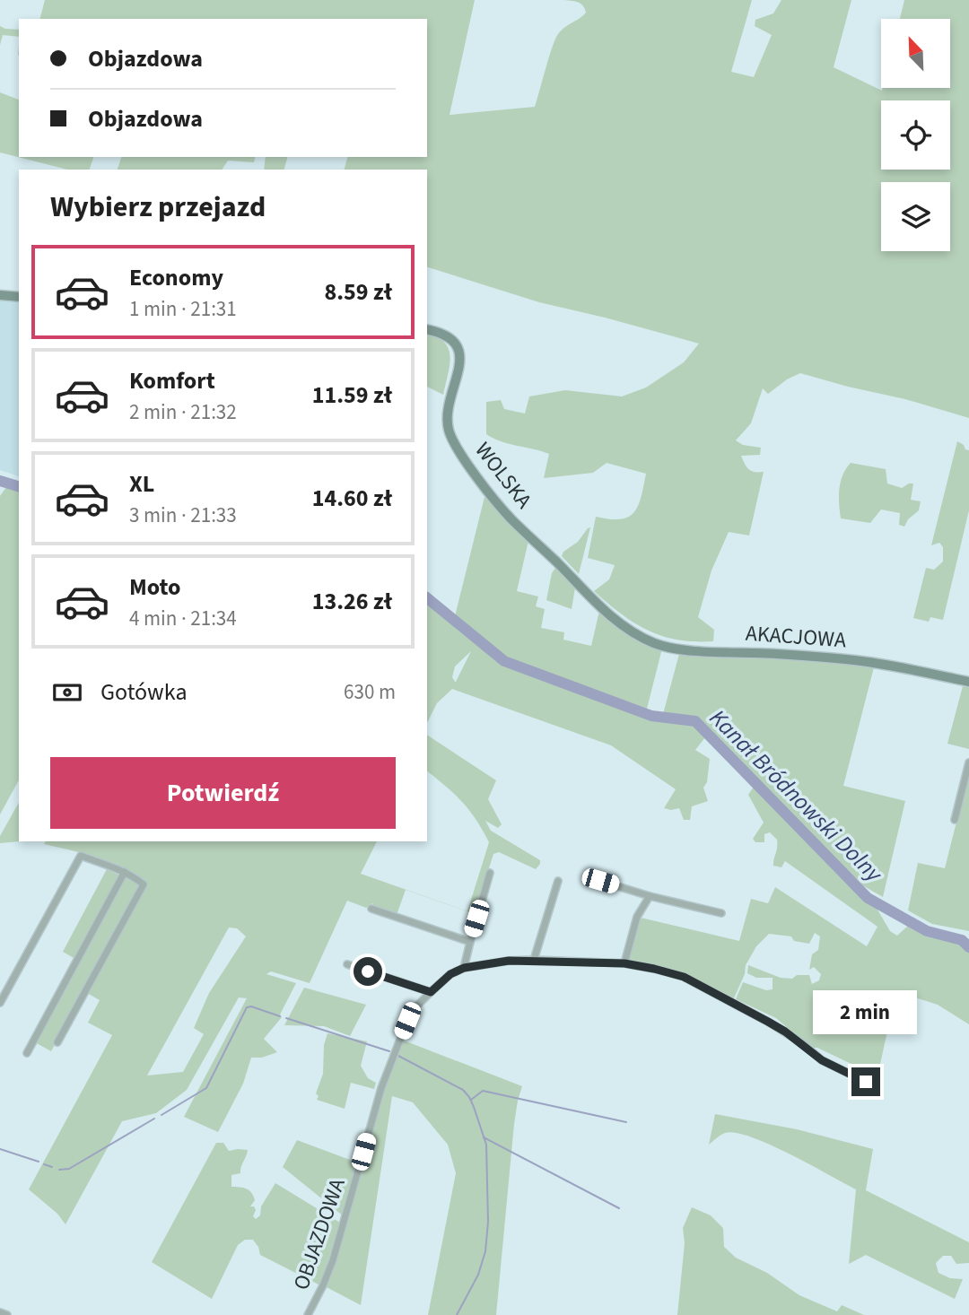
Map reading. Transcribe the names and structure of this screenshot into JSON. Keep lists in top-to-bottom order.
{
  "streets": {
    "street": ["WOLSKA", "AKACJOWA", "OBJAZDOWA"]
  },
  "crossings": [
    ["WOLSKA", "AKACJOWA"]
  ],
  "water": ["Kanał Bródnowski Dolny"],
  "north": "top left",
  "page": {
    "banner": ["Objazdowa", "Objazdowa"],
    "heading": "Wybierz przejazd",
    "list": [
      {
        "name": "Economy",
        "note": "1 min · 21:31",
        "value": "8.59 zł"
      },
      {
        "name": "Komfort",
        "note": "2 min · 21:32",
        "value": "11.59 zł"
      },
      {
        "name": "XL",
        "note": "3 min · 21:33",
        "value": "14.60 zł"
      },
      {
        "name": "Moto",
        "note": "4 min · 21:34",
        "value": "13.26 zł"
      }
    ],
    "pay": ["Gotówka", "630 m"],
    "buttons": "Potwierdź",
    "bubble": "2 min"
  }
}
